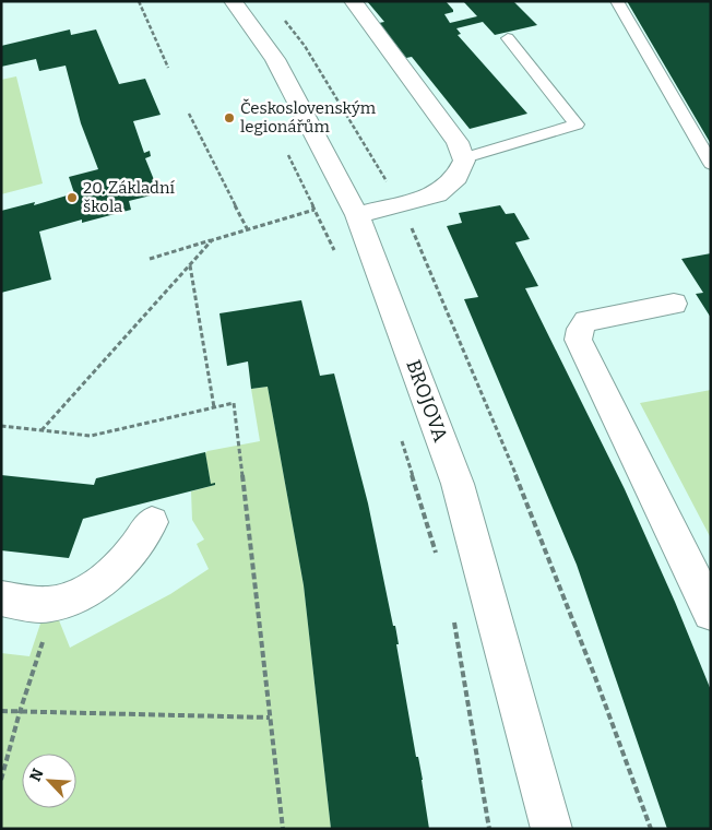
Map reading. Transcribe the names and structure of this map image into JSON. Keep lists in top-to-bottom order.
{
  "streets": {
    "street": ["BROJOVA"]
  },
  "places": ["Československým legionářům", "20. Základní škola"],
  "north": "top left"
}
